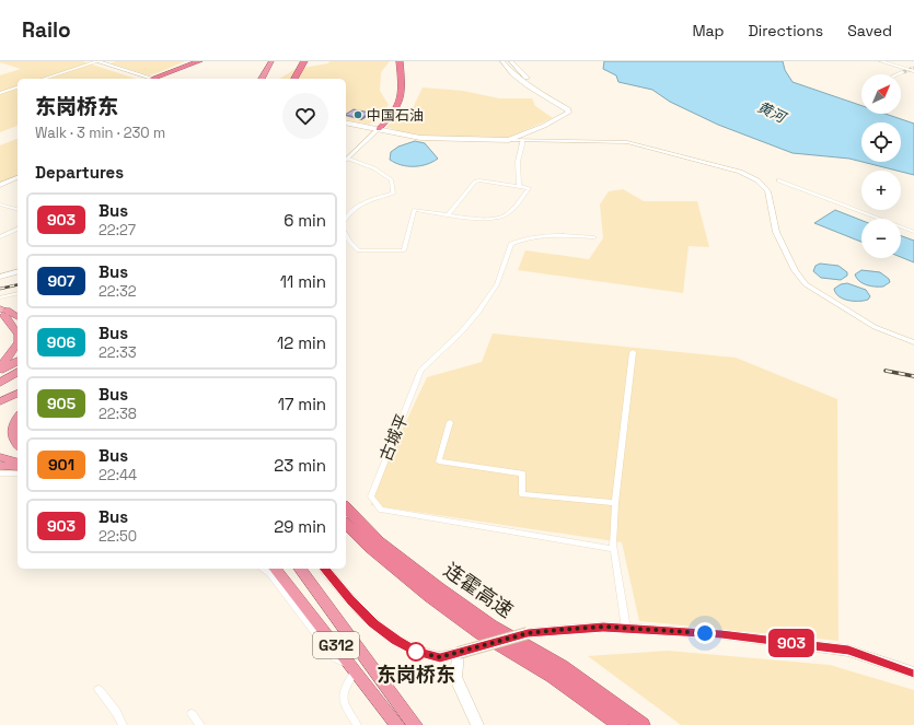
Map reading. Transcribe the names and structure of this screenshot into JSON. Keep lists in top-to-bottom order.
{
  "streets": {
    "highway": ["连霍高速", "G312"],
    "street": ["古城平"]
  },
  "water": ["黄河"],
  "places": ["中国石油", "东岗桥东"],
  "lines": ["bus line 903"],
  "north": "top right",
  "page": {
    "header": "Railo",
    "nav": ["Map", "Directions", "Saved"],
    "on_map": "903",
    "map_buttons": ["+", "−"],
    "heading": [
      ["东岗桥东", "Walk · 3 min · 230 m"],
      "Departures"
    ],
    "list": [
      {
        "mark": "903",
        "name": "Bus",
        "note": "22:27",
        "value": "6 min"
      },
      {
        "mark": "907",
        "name": "Bus",
        "note": "22:32",
        "value": "11 min"
      },
      {
        "mark": "906",
        "name": "Bus",
        "note": "22:33",
        "value": "12 min"
      },
      {
        "mark": "905",
        "name": "Bus",
        "note": "22:38",
        "value": "17 min"
      },
      {
        "mark": "901",
        "name": "Bus",
        "note": "22:44",
        "value": "23 min"
      },
      {
        "mark": "903",
        "name": "Bus",
        "note": "22:50",
        "value": "29 min"
      }
    ]
  }
}
